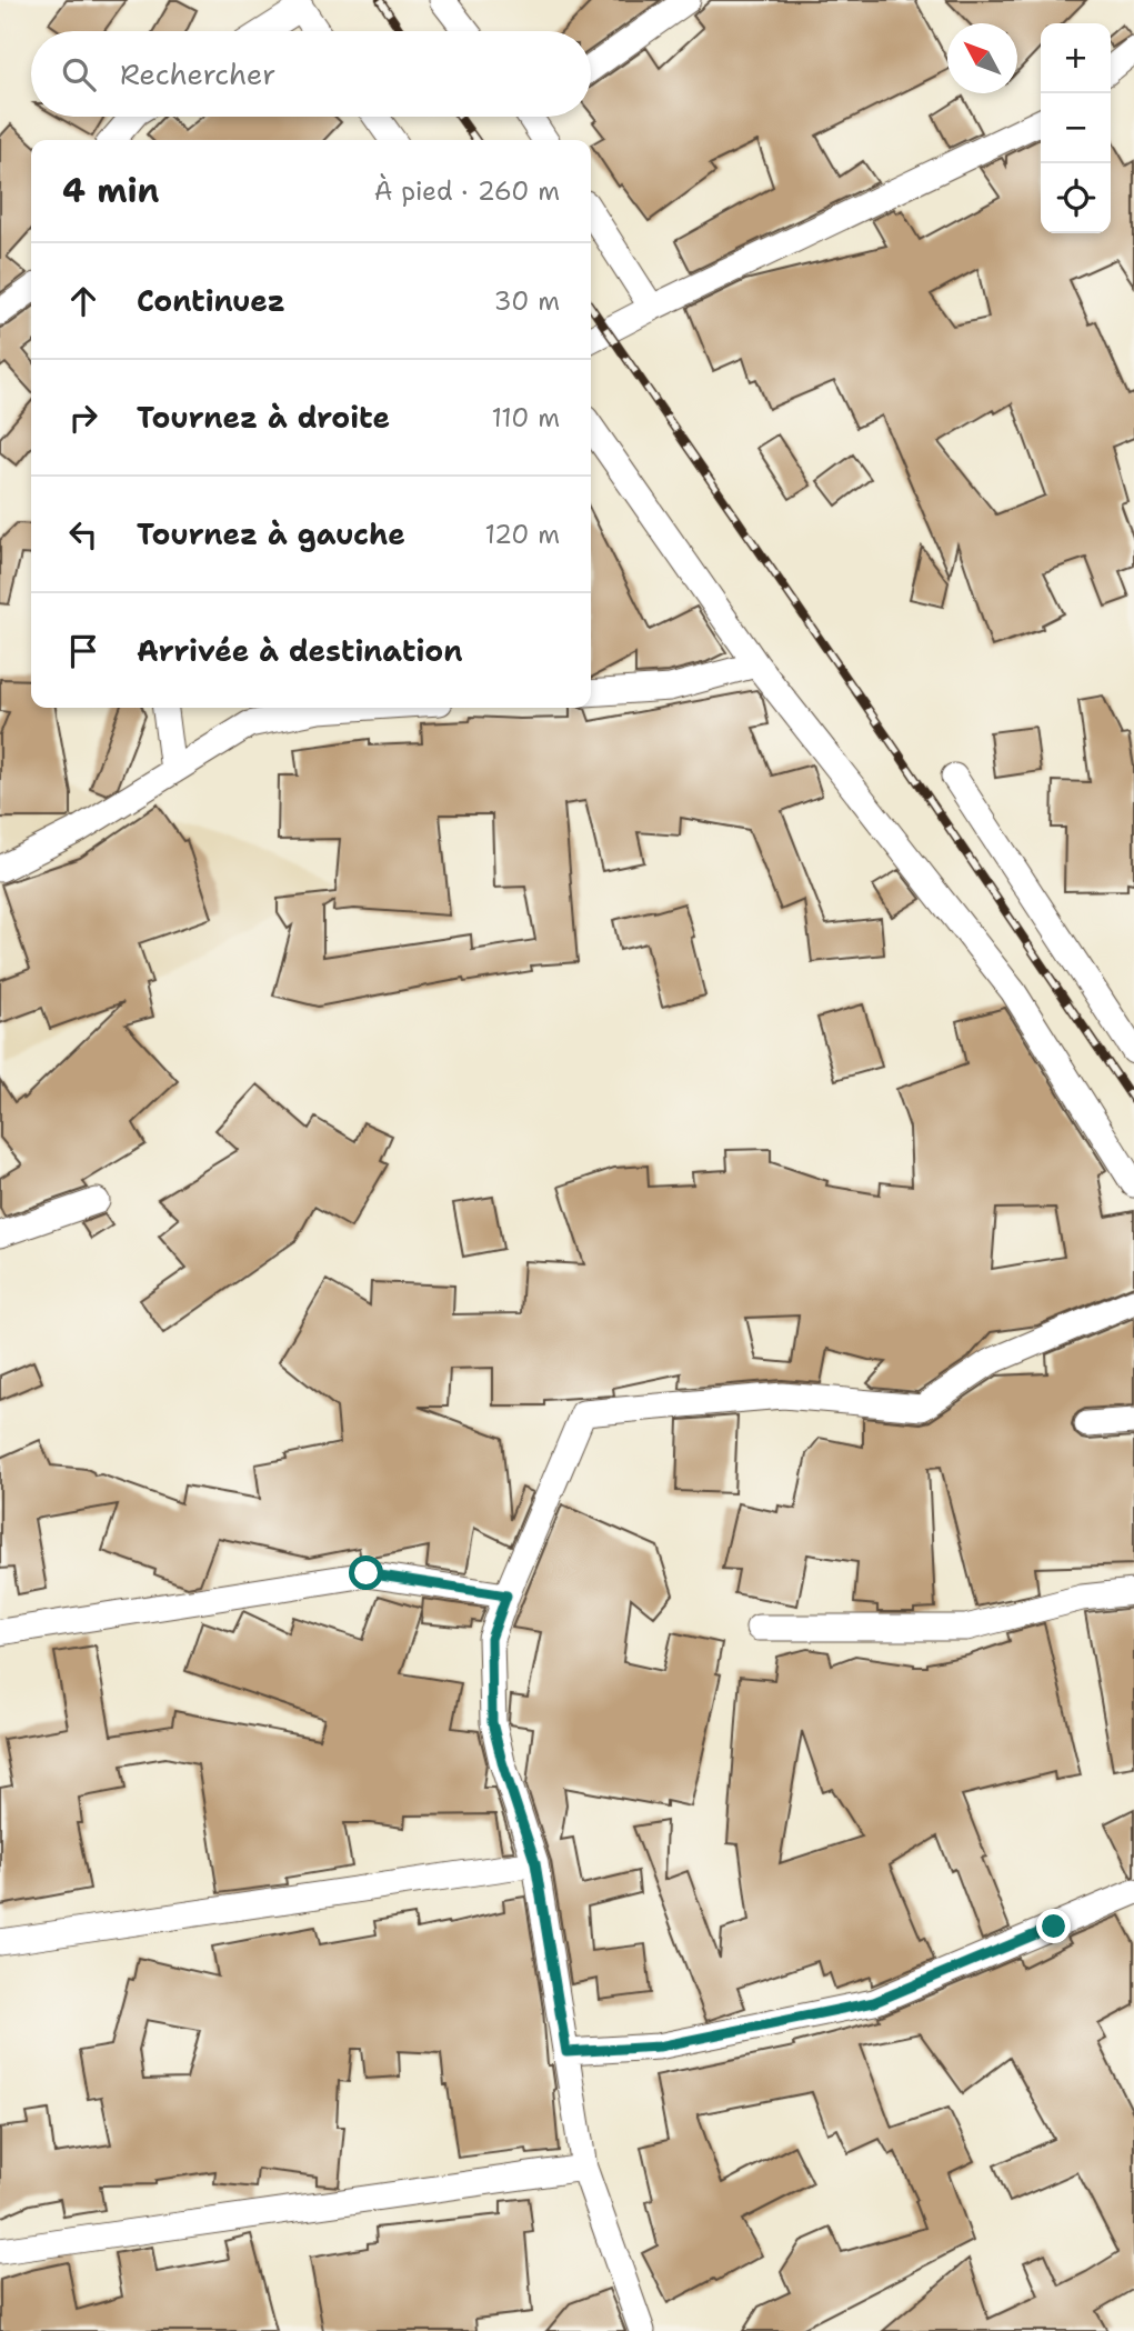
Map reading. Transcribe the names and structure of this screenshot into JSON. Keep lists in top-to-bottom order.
{
  "north": "top left",
  "page": {
    "map_buttons": ["+", "−"],
    "search": "Rechercher",
    "heading": ["4 min", "À pied · 260 m"],
    "list": [
      ["Continuez", "30 m"],
      ["Tournez à droite", "110 m"],
      ["Tournez à gauche", "120 m"],
      "Arrivée à destination"
    ]
  }
}
